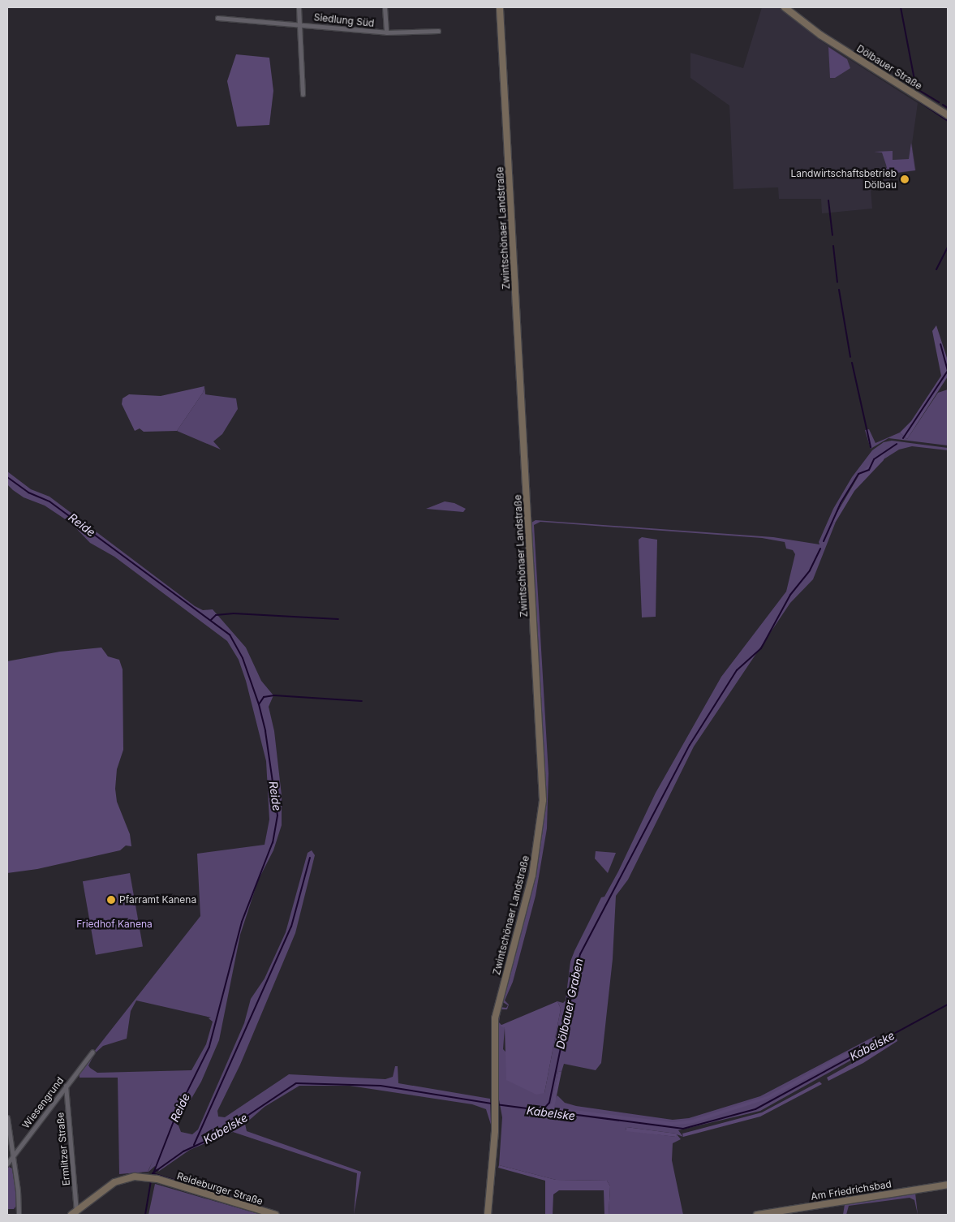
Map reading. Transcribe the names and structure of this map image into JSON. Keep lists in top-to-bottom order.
{
  "streets": {
    "main road": [
      "Dölbauer Straße",
      "Zwintschönaer Landstraße",
      "Reideburger Straße",
      "Am Friedrichsbad"
    ],
    "street": ["Siedlung Süd", "Wiesengrund", "Ermlitzer Straße"]
  },
  "crossings": [
    ["Wiesengrund", "Ermlitzer Straße"],
    ["Ermlitzer Straße", "Reideburger Straße"]
  ],
  "water": ["Reide", "Dölbauer Graben", "Kabelske"],
  "parks": ["Friedhof Kanena"],
  "places": ["Landwirtschaftsbetrieb Dölbau", "Pfarramt Kanena"]
}
